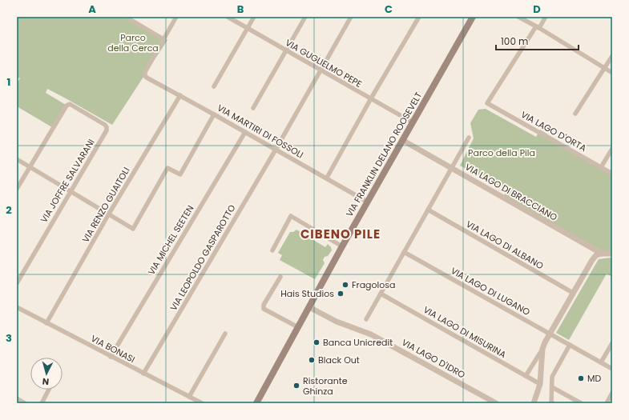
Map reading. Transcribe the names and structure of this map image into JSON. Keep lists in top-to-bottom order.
{
  "streets": {
    "main road": ["VIA FRANKLIN DELANO ROOSEVELT"],
    "street": [
      "VIA GUGLIELMO PEPE",
      "VIA MARTIRI DI FOSSOLI",
      "VIA LAGO D'ORTA",
      "VIA JOFFRE SALVARANI",
      "VIA LAGO DI BRACCIANO",
      "VIA RENZO GUAITOLI",
      "VIA MICHEL SEETEN",
      "VIA LAGO DI ALBANO",
      "VIA LEOPOLDO GASPAROTTO",
      "VIA LAGO DI LUGANO",
      "VIA LAGO DI MISURINA",
      "VIA BONASI",
      "VIA LAGO D'IDRO"
    ]
  },
  "crossings": [
    ["VIA GUGLIELMO PEPE", "VIA FRANKLIN DELANO ROOSEVELT"],
    ["VIA GUGLIELMO PEPE", "VIA LEOPOLDO GASPAROTTO"],
    ["VIA MARTIRI DI FOSSOLI", "VIA FRANKLIN DELANO ROOSEVELT"],
    ["VIA MARTIRI DI FOSSOLI", "VIA RENZO GUAITOLI"],
    ["VIA MARTIRI DI FOSSOLI", "VIA MICHEL SEETEN"],
    ["VIA MARTIRI DI FOSSOLI", "VIA LEOPOLDO GASPAROTTO"],
    ["VIA FRANKLIN DELANO ROOSEVELT", "VIA LAGO DI BRACCIANO"],
    ["VIA FRANKLIN DELANO ROOSEVELT", "VIA LAGO D'IDRO"],
    ["VIA RENZO GUAITOLI", "VIA BONASI"],
    ["VIA MICHEL SEETEN", "VIA BONASI"],
    ["VIA LEOPOLDO GASPAROTTO", "VIA BONASI"]
  ],
  "districts": ["CIBENO PILE"],
  "parks": ["Parco della Cerca", "Parco della Pila"],
  "places": [
    "Fragolosa",
    "Hais Studios",
    "Banca Unicredit",
    "Black Out",
    "MD",
    "Ristorante Ghinza"
  ],
  "scale_bar": "100 m",
  "north": "bottom",
  "grid": {
    "columns": [
      "A",
      "B",
      "C",
      "D"
    ],
    "rows": ["1", "2", "3"]
  }
}
